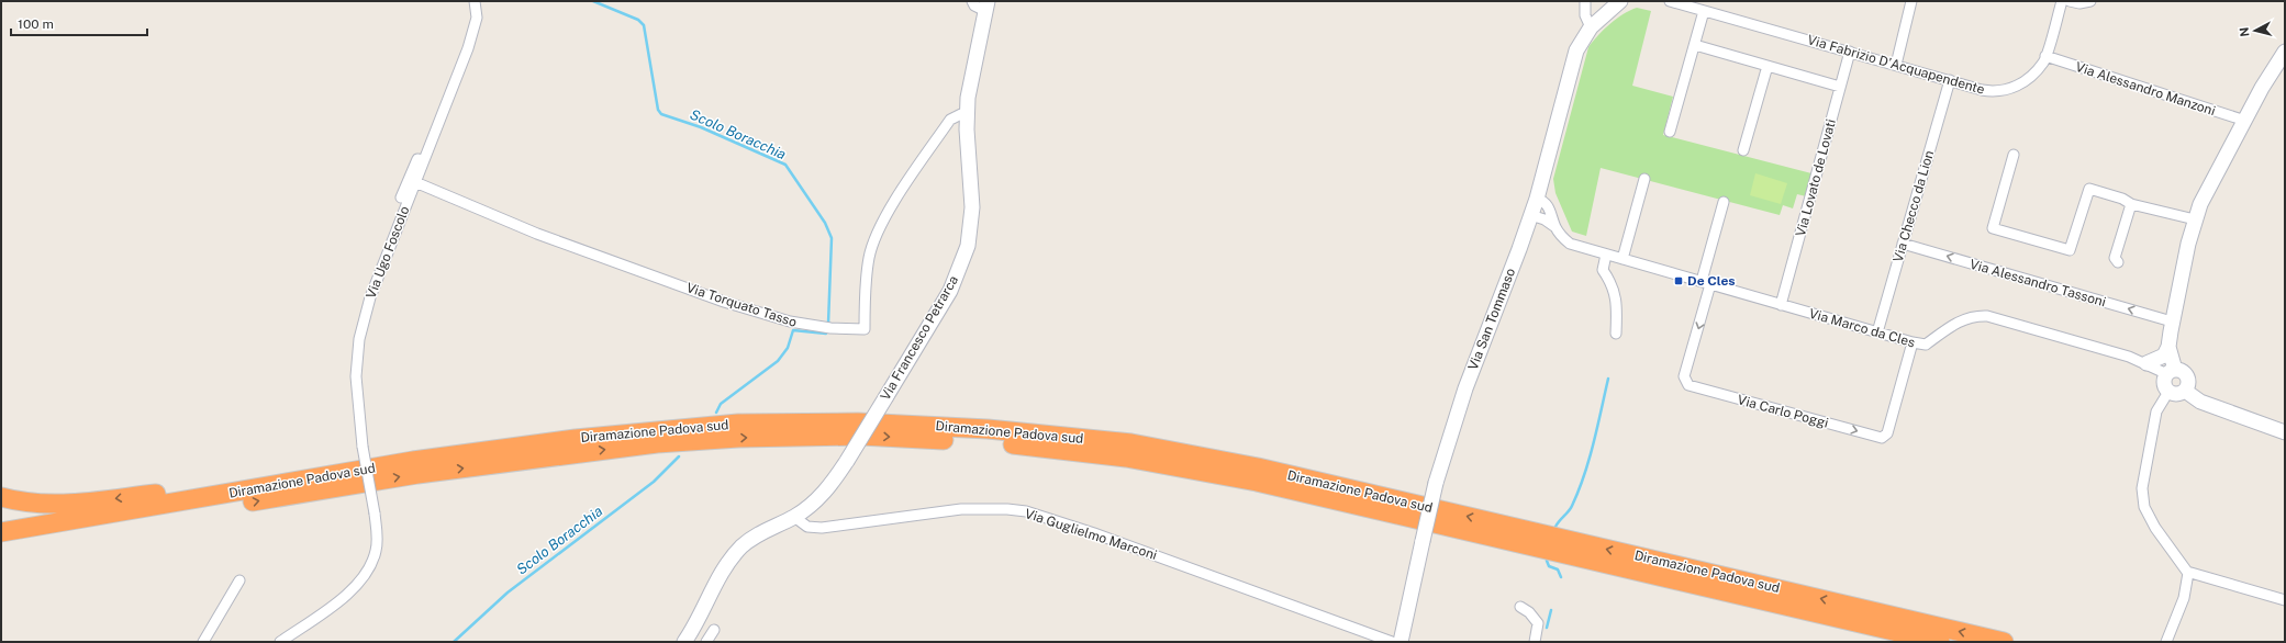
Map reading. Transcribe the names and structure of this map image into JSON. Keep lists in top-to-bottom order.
{
  "streets": {
    "highway": ["Diramazione Padova sud"],
    "street": [
      "Via Fabrizio D'Acquapendente",
      "Via Alessandro Manzoni",
      "Via Lovato de Lovati",
      "Via Checco da Lion",
      "Via Ugo Foscolo",
      "Via Alessandro Tassoni",
      "Via Torquato Tasso",
      "Via San Tommaso",
      "Via Marco da Cles",
      "Via Francesco Petrarca",
      "Via Carlo Poggi",
      "Via Guglielmo Marconi"
    ]
  },
  "crossings": [
    ["Via Fabrizio D'Acquapendente", "Via Alessandro Manzoni"],
    ["Via Fabrizio D'Acquapendente", "Via Lovato de Lovati"],
    ["Via Fabrizio D'Acquapendente", "Via Checco da Lion"],
    ["Via Lovato de Lovati", "Via Marco da Cles"],
    ["Via Checco da Lion", "Via Alessandro Tassoni"],
    ["Via Checco da Lion", "Via Marco da Cles"],
    ["Via Ugo Foscolo", "Via Torquato Tasso"],
    ["Via Torquato Tasso", "Via Francesco Petrarca"],
    ["Via San Tommaso", "Via Marco da Cles"],
    ["Via Marco da Cles", "Via Carlo Poggi"],
    ["Via Francesco Petrarca", "Via Guglielmo Marconi"]
  ],
  "one_way": ["Via Alessandro Tassoni"],
  "water": ["Scolo Boracchia"],
  "places": {
    "transit": ["De Cles"]
  },
  "scale_bar": "100 m",
  "north": "left"
}
